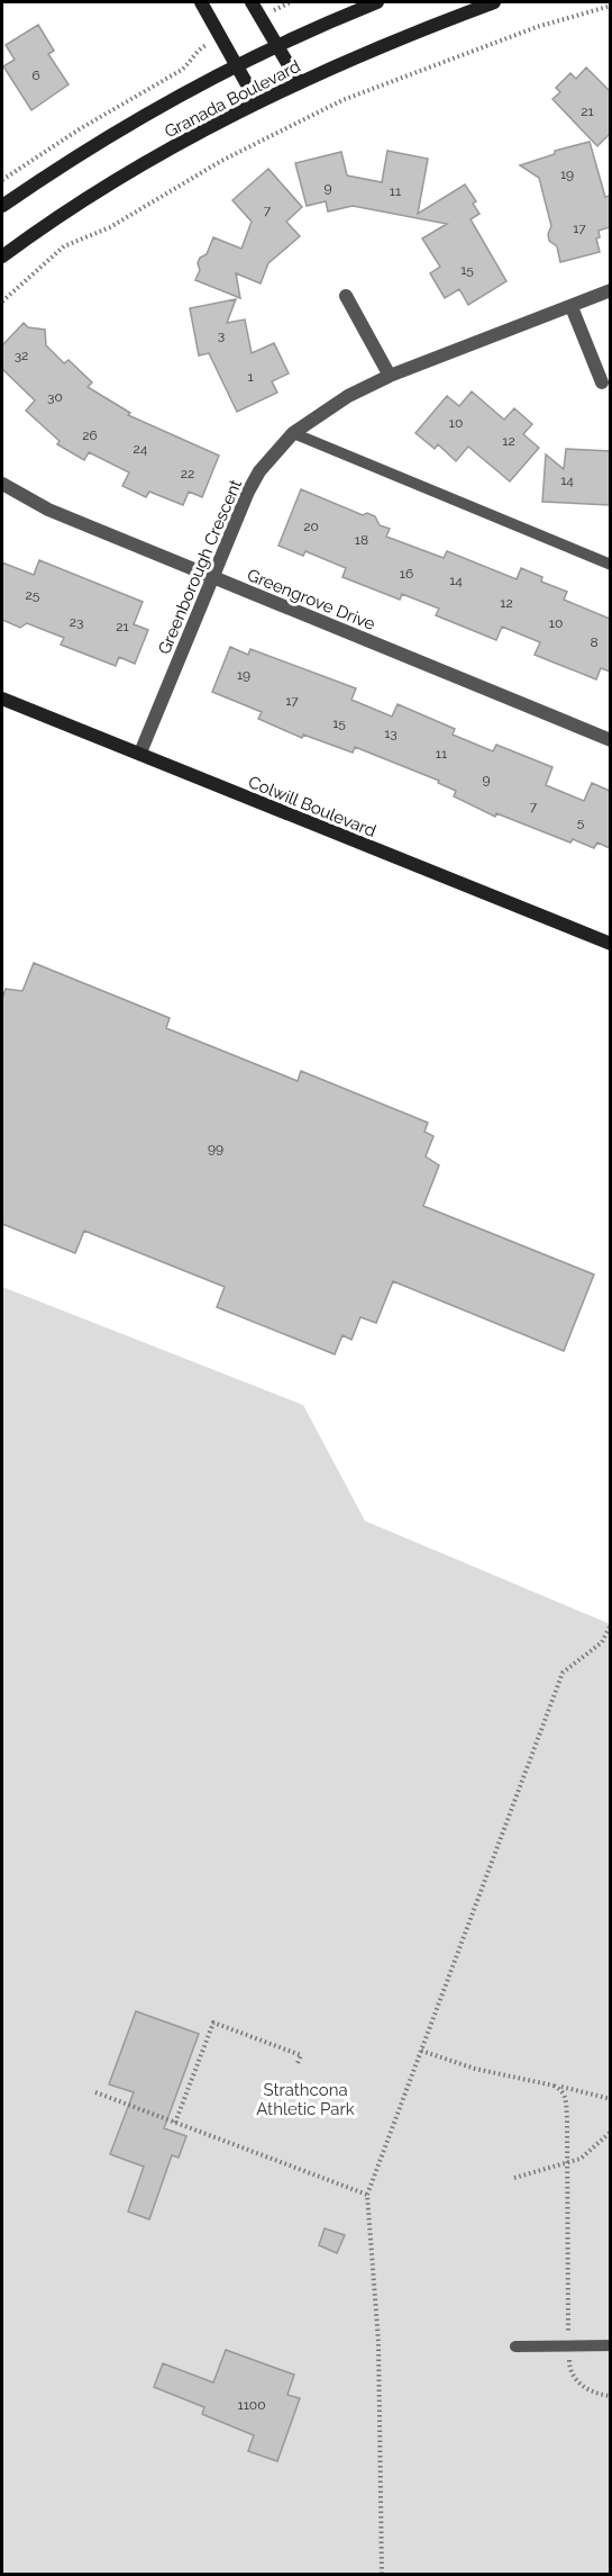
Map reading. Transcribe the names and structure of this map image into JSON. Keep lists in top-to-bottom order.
{
  "streets": {
    "main road": ["Granada Boulevard", "Colwill Boulevard"],
    "street": ["Greenborough Crescent", "Greengrove Drive"]
  },
  "crossings": [
    ["Greenborough Crescent", "Greengrove Drive"],
    ["Greenborough Crescent", "Colwill Boulevard"]
  ],
  "parks": ["Strathcona Athletic Park"],
  "house_numbers": [
    "6",
    "21",
    "19",
    "9",
    "11",
    "7",
    "17",
    "15",
    "3",
    "32",
    "1",
    "30",
    "10",
    "26",
    "12",
    "24",
    "22",
    "14",
    "20",
    "18",
    "16",
    "14",
    "25",
    "12",
    "23",
    "10",
    "21",
    "8",
    "19",
    "17",
    "15",
    "13",
    "11",
    "9",
    "7",
    "5",
    "99",
    "1100"
  ]
}
